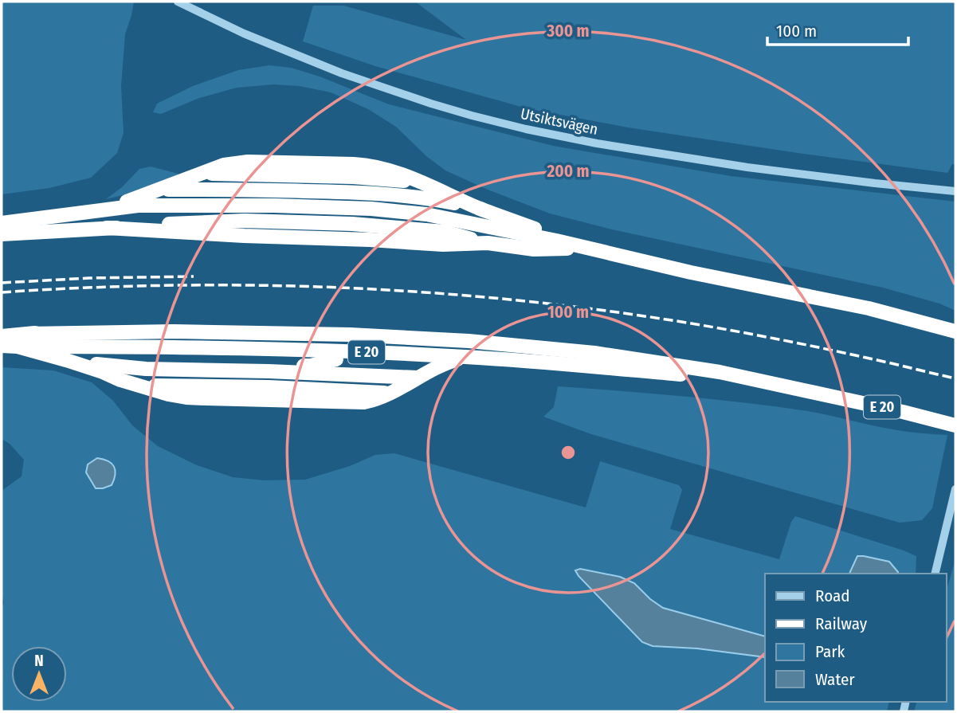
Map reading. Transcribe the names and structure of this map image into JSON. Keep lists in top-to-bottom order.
{
  "streets": {
    "highway": ["E 20"],
    "street": ["Utsiktsvägen"]
  },
  "legend": [
    "Road",
    "Railway",
    "Park",
    "Water"
  ],
  "scale_bar": "100 m",
  "north": "top",
  "rings": ["300 m", "200 m", "100 m"]
}
